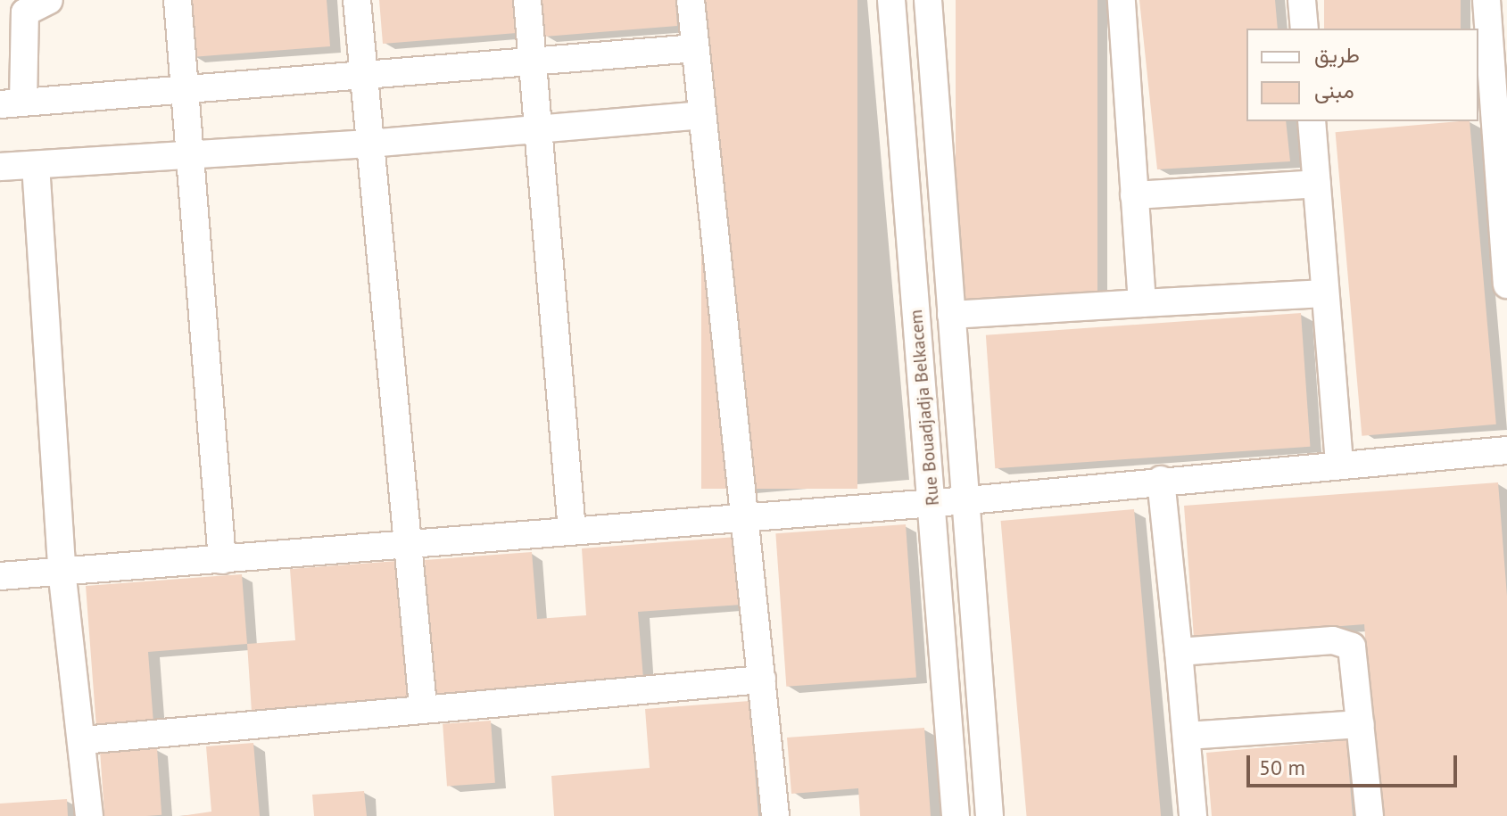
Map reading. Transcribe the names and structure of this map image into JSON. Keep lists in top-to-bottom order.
{
  "streets": {
    "street": ["Rue Bouadjadja Belkacem"]
  },
  "legend": ["طريق", "مبنى"],
  "scale_bar": "50 m"
}
